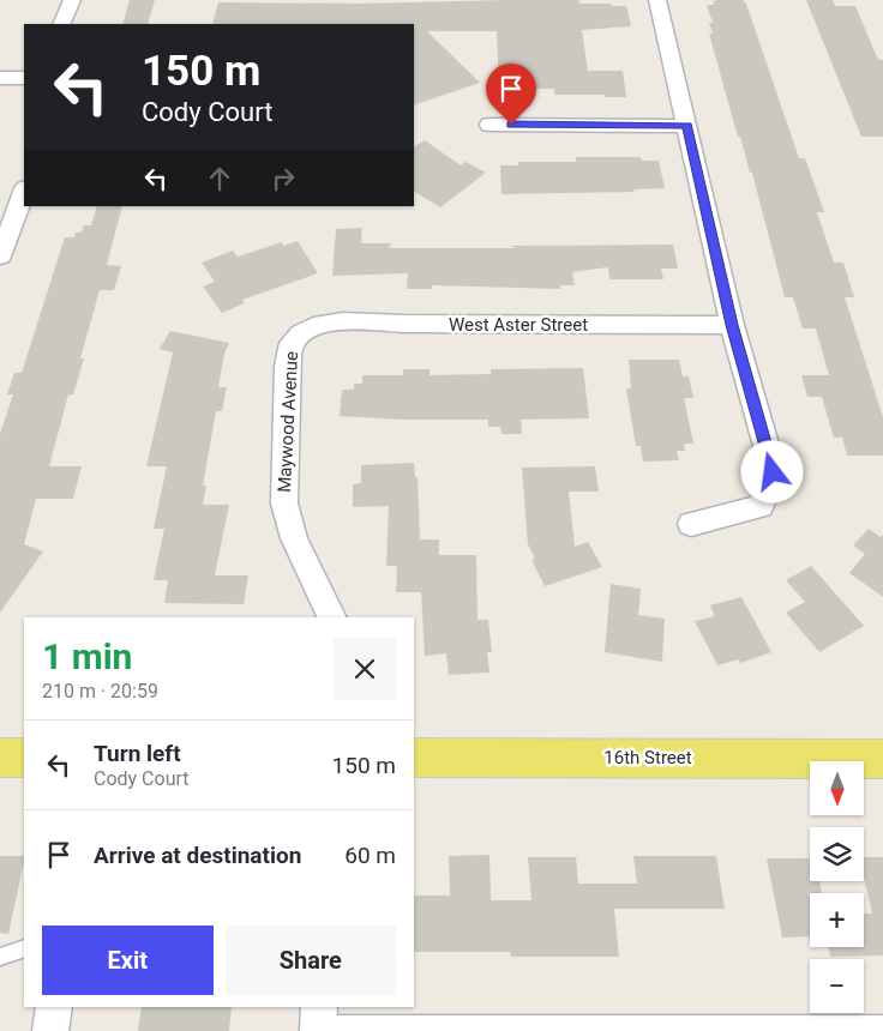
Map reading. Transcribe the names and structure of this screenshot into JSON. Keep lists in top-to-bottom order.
{
  "streets": {
    "main road": ["16th Street"],
    "street": ["West Aster Street", "Maywood Avenue"]
  },
  "crossings": [
    ["West Aster Street", "Maywood Avenue"]
  ],
  "north": "bottom",
  "page": {
    "turn": ["150 m", "Cody Court"],
    "heading": ["1 min", "210 m · 20:59"],
    "list": [
      {
        "name": "Turn left",
        "note": "Cody Court",
        "value": "150 m"
      },
      {
        "name": "Arrive at destination",
        "value": "60 m"
      }
    ],
    "map_buttons": ["+", "−"],
    "buttons": ["Exit", "Share"]
  }
}
